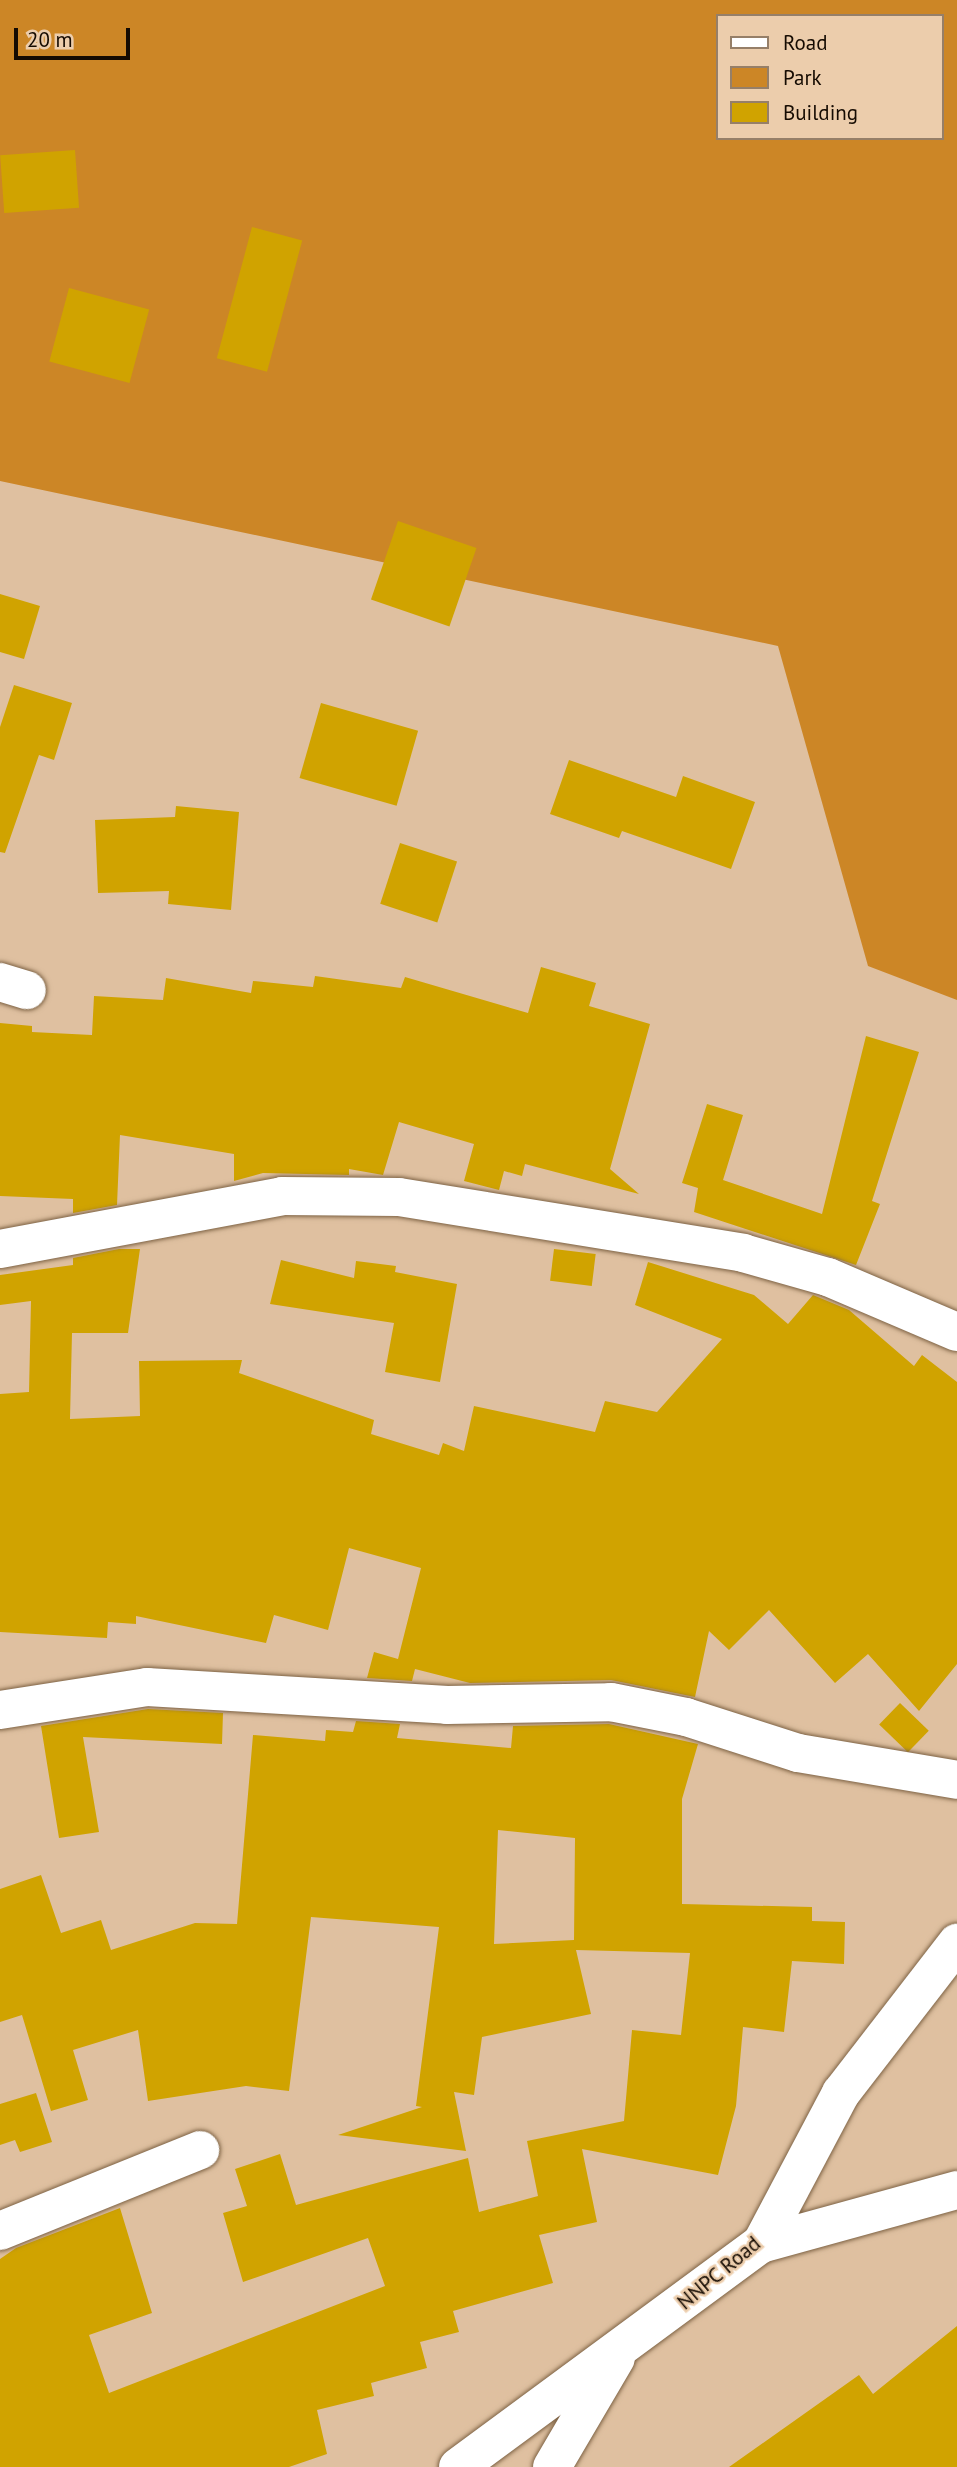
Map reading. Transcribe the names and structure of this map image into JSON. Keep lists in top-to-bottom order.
{
  "streets": {
    "street": ["NNPC Road"]
  },
  "legend": ["Road", "Park", "Building"],
  "scale_bar": "20 m"
}
